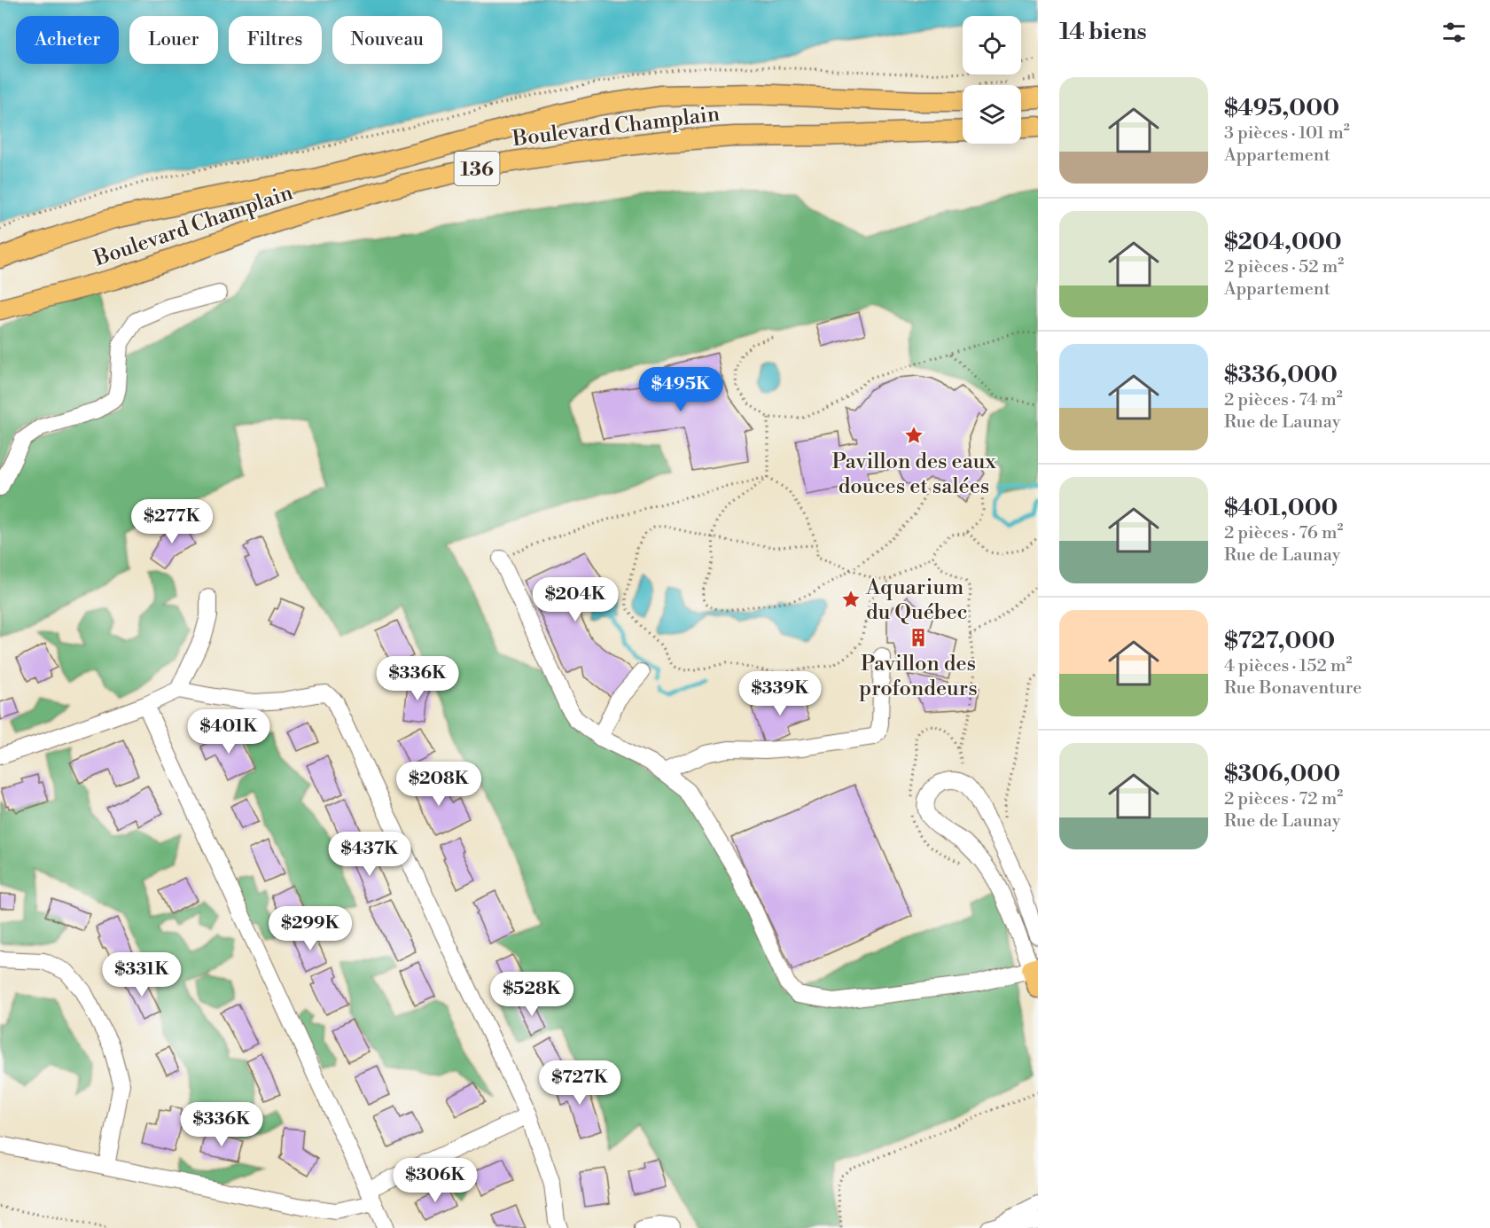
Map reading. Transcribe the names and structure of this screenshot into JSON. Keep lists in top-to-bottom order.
{
  "streets": {
    "main road": ["Boulevard Champlain", "136"]
  },
  "places": {
    "place": ["Pavillon des eaux douces et salées", "Aquarium du Québec"],
    "building": ["Pavillon des profondeurs"]
  },
  "page": {
    "heading": "14 biens",
    "chip": [
      "Acheter",
      "Louer",
      "Filtres",
      "Nouveau"
    ],
    "list": [
      {
        "name": "$495,000",
        "note": "3 pièces · 101 m² · Appartement"
      },
      {
        "name": "$204,000",
        "note": "2 pièces · 52 m² · Appartement"
      },
      {
        "name": "$336,000",
        "note": "2 pièces · 74 m² · Rue de Launay"
      },
      {
        "name": "$401,000",
        "note": "2 pièces · 76 m² · Rue de Launay"
      },
      {
        "name": "$727,000",
        "note": "4 pièces · 152 m² · Rue Bonaventure"
      },
      {
        "name": "$306,000",
        "note": "2 pièces · 72 m² · Rue de Launay"
      }
    ],
    "price": [
      "$495K",
      "$277K",
      "$204K",
      "$336K",
      "$339K",
      "$401K",
      "$208K",
      "$437K",
      "$299K",
      "$331K",
      "$528K",
      "$727K",
      "$336K",
      "$306K"
    ]
  }
}
